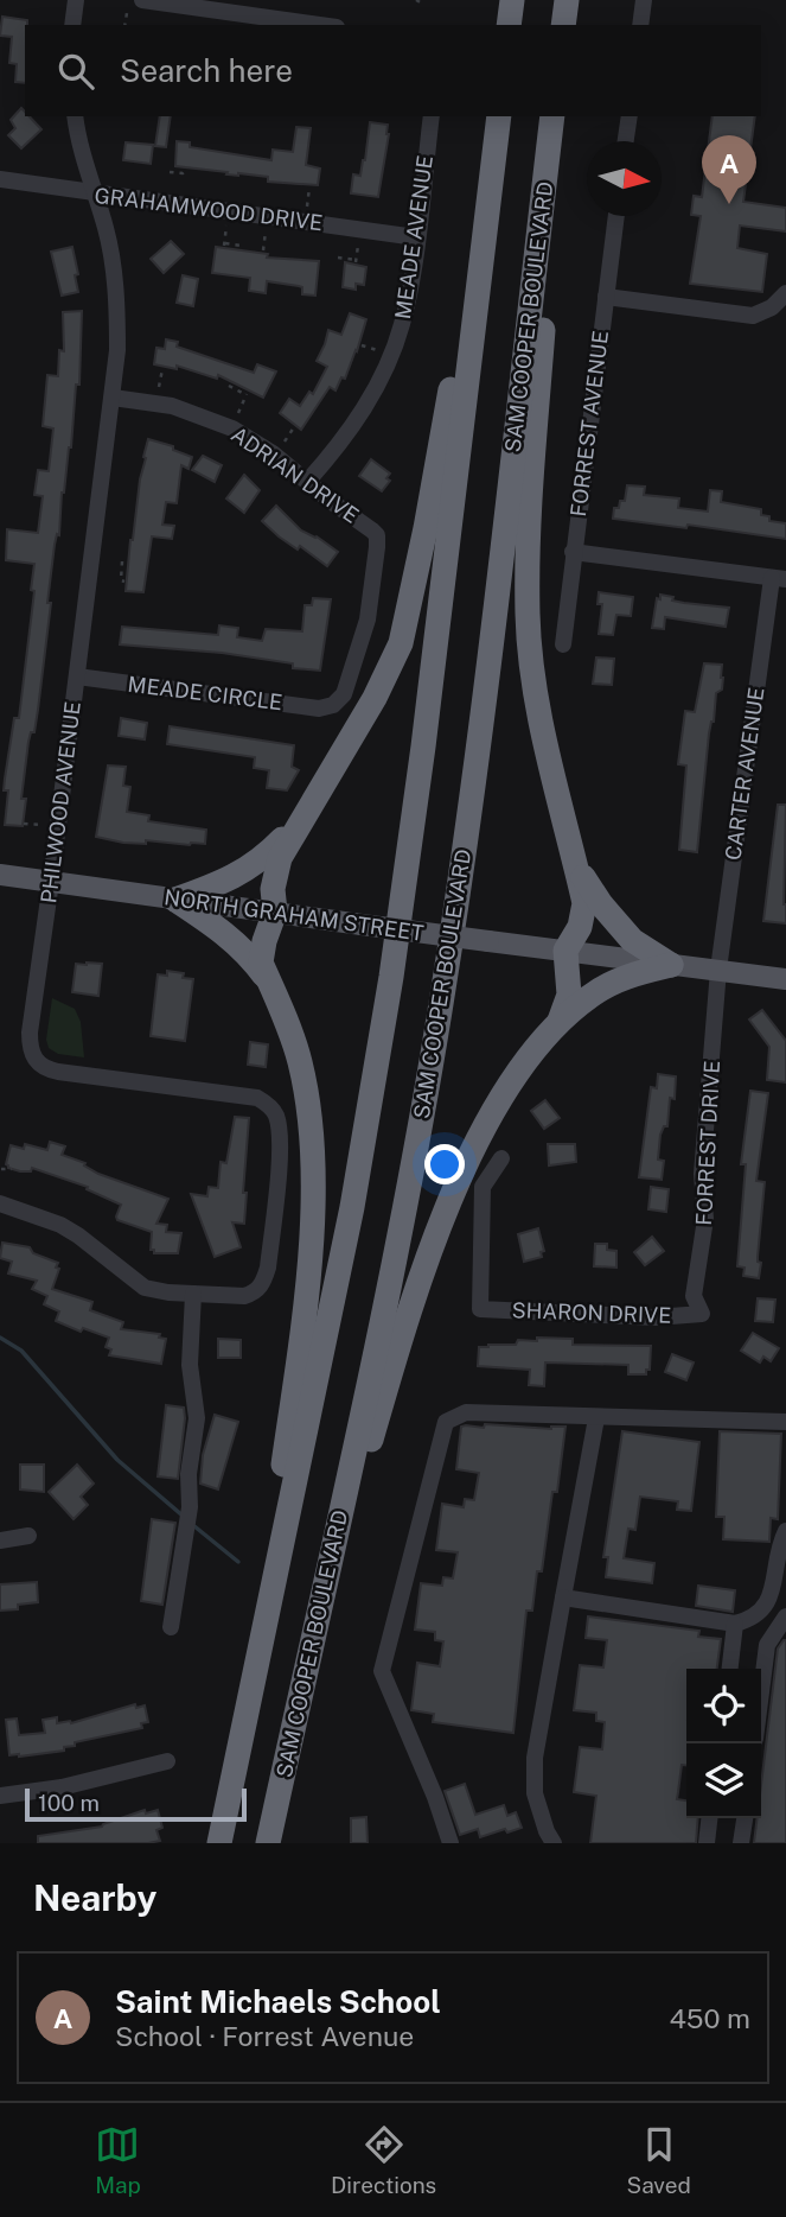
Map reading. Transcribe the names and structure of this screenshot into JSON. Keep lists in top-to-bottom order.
{
  "streets": {
    "highway": ["SAM COOPER BOULEVARD"],
    "main road": ["NORTH GRAHAM STREET"],
    "street": [
      "GRAHAMWOOD DRIVE",
      "MEADE AVENUE",
      "FORREST AVENUE",
      "ADRIAN DRIVE",
      "MEADE CIRCLE",
      "CARTER AVENUE",
      "PHILWOOD AVENUE",
      "FORREST DRIVE",
      "SHARON DRIVE"
    ]
  },
  "crossings": [
    ["GRAHAMWOOD DRIVE", "MEADE AVENUE"],
    ["GRAHAMWOOD DRIVE", "PHILWOOD AVENUE"],
    ["MEADE AVENUE", "ADRIAN DRIVE"],
    ["ADRIAN DRIVE", "MEADE CIRCLE"],
    ["ADRIAN DRIVE", "PHILWOOD AVENUE"],
    ["MEADE CIRCLE", "PHILWOOD AVENUE"],
    ["CARTER AVENUE", "NORTH GRAHAM STREET"],
    ["CARTER AVENUE", "FORREST DRIVE"],
    ["PHILWOOD AVENUE", "NORTH GRAHAM STREET"],
    ["NORTH GRAHAM STREET", "FORREST DRIVE"],
    ["FORREST DRIVE", "SHARON DRIVE"]
  ],
  "scale_bar": "100 m",
  "north": "right",
  "page": {
    "search": "Search here",
    "pins": "A",
    "scale": "100 m",
    "heading": "Nearby",
    "list": [
      {
        "mark": "A",
        "name": "Saint Michaels School",
        "note": "School · Forrest Avenue",
        "value": "450 m"
      }
    ],
    "nav": ["Map", "Directions", "Saved"]
  }
}
